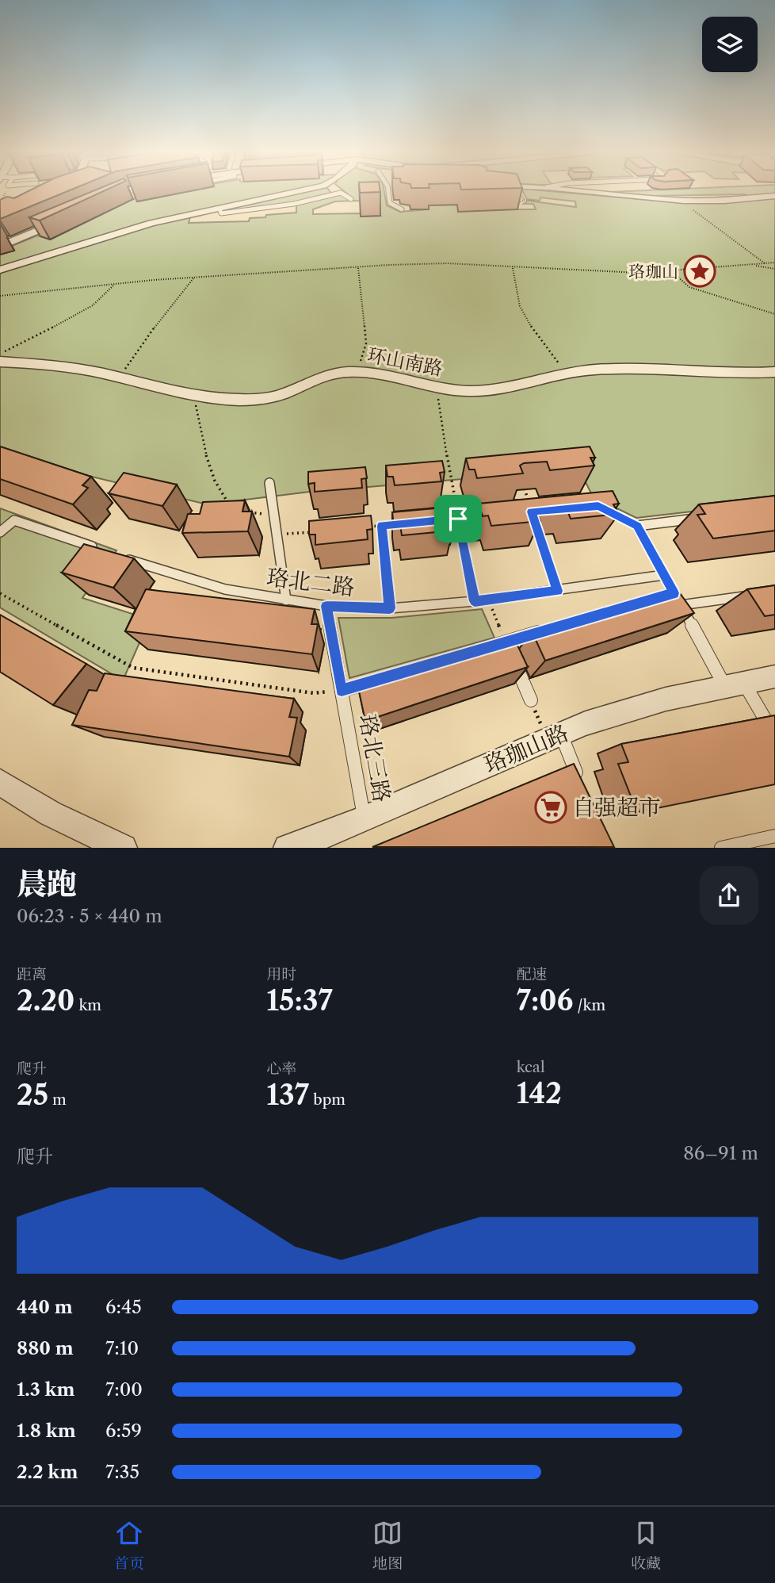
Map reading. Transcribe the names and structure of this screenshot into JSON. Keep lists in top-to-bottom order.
{
  "streets": {
    "street": ["环山南路", "珞珈山路"],
    "lane": ["珞北二路", "珞北三路"]
  },
  "crossings": [
    ["珞北二路", "珞北三路"],
    ["珞珈山路", "珞北三路"]
  ],
  "places": {
    "place": ["珞珈山"],
    "supermarket": ["自强超市"]
  },
  "page": {
    "heading": ["晨跑", "06:23 · 5 × 440 m"],
    "stats": [
      ["距离", "2.20 km"],
      ["用时", "15:37"],
      ["配速", "7:06 /km"],
      ["爬升", "25 m"],
      ["心率", "137 bpm"],
      ["kcal", "142"]
    ],
    "chart": ["爬升", "86–91 m"],
    "list": [
      {
        "name": "440 m",
        "note": "6:45"
      },
      {
        "name": "880 m",
        "note": "7:10"
      },
      {
        "name": "1.3 km",
        "note": "7:00"
      },
      {
        "name": "1.8 km",
        "note": "6:59"
      },
      {
        "name": "2.2 km",
        "note": "7:35"
      }
    ],
    "tabs": ["首页", "地图", "收藏"]
  }
}
